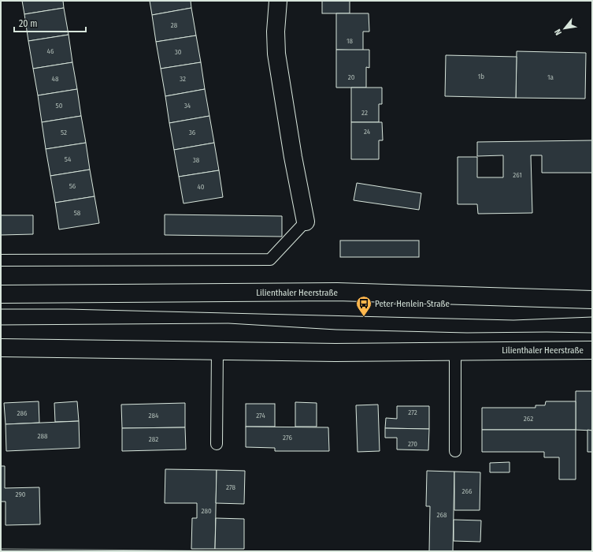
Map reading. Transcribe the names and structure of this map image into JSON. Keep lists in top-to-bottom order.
{
  "streets": {
    "main road": ["Lilienthaler Heerstraße"]
  },
  "places": {
    "bus stop": ["Peter-Henlein-Straße"]
  },
  "house_numbers": [
    "28",
    "18",
    "46",
    "30",
    "1b",
    "20",
    "1a",
    "48",
    "32",
    "50",
    "34",
    "22",
    "24",
    "52",
    "36",
    "54",
    "38",
    "261",
    "56",
    "40",
    "58",
    "272",
    "286",
    "284",
    "274",
    "262",
    "288",
    "276",
    "282",
    "270",
    "278",
    "266",
    "290",
    "280",
    "268"
  ],
  "scale_bar": "20 m",
  "north": "bottom left"
}
